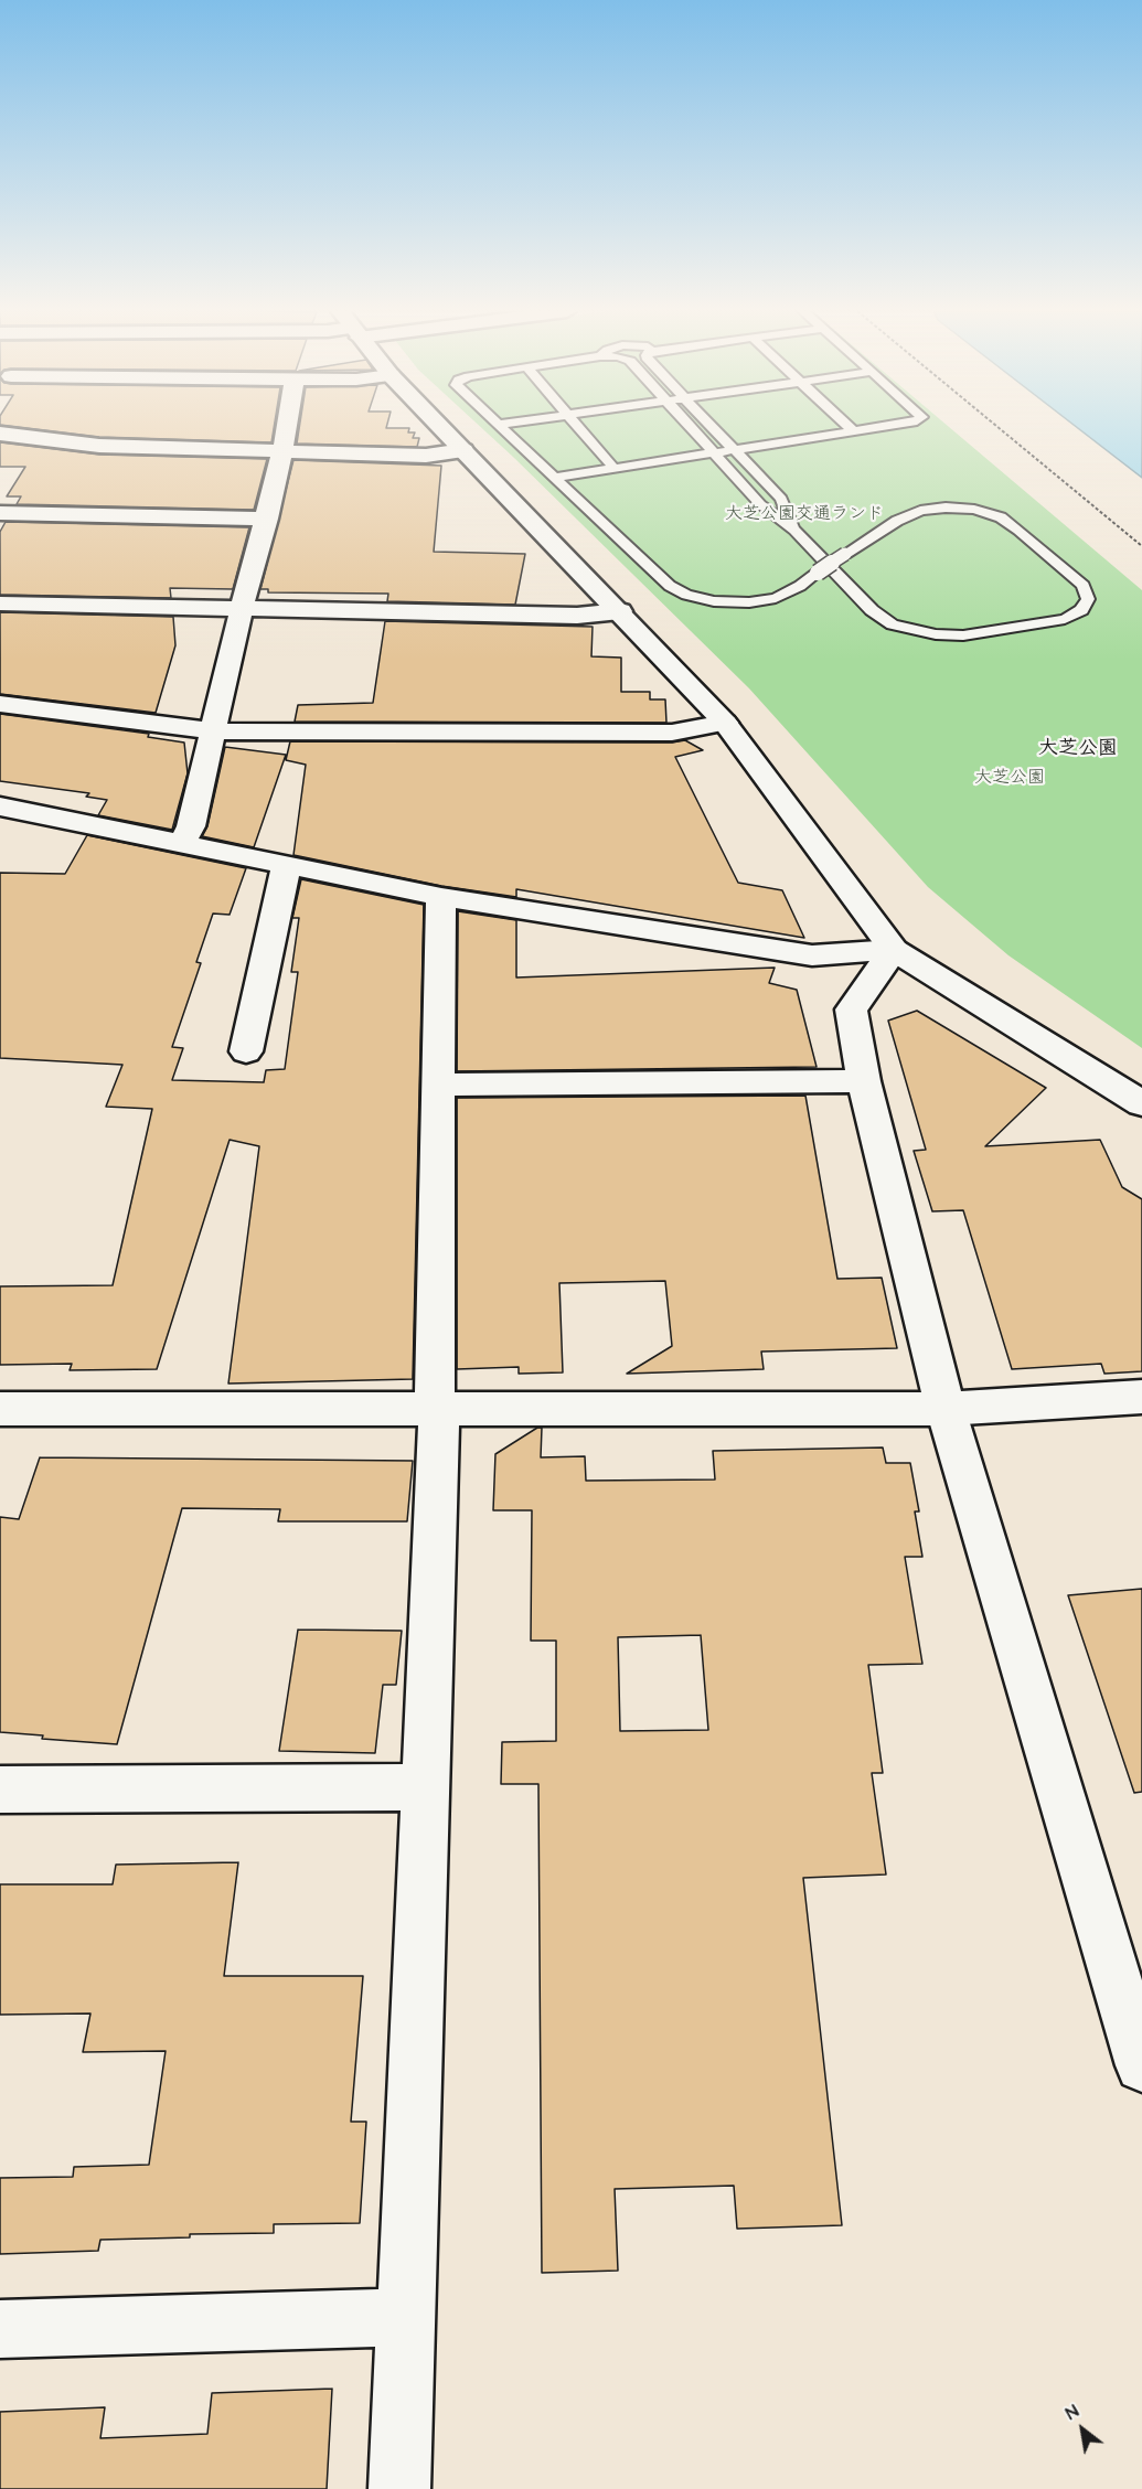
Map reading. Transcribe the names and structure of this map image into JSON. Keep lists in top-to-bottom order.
{
  "districts": ["大芝公園"],
  "parks": ["大芝公園交通ランド", "大芝公園"],
  "north": "top left"
}
